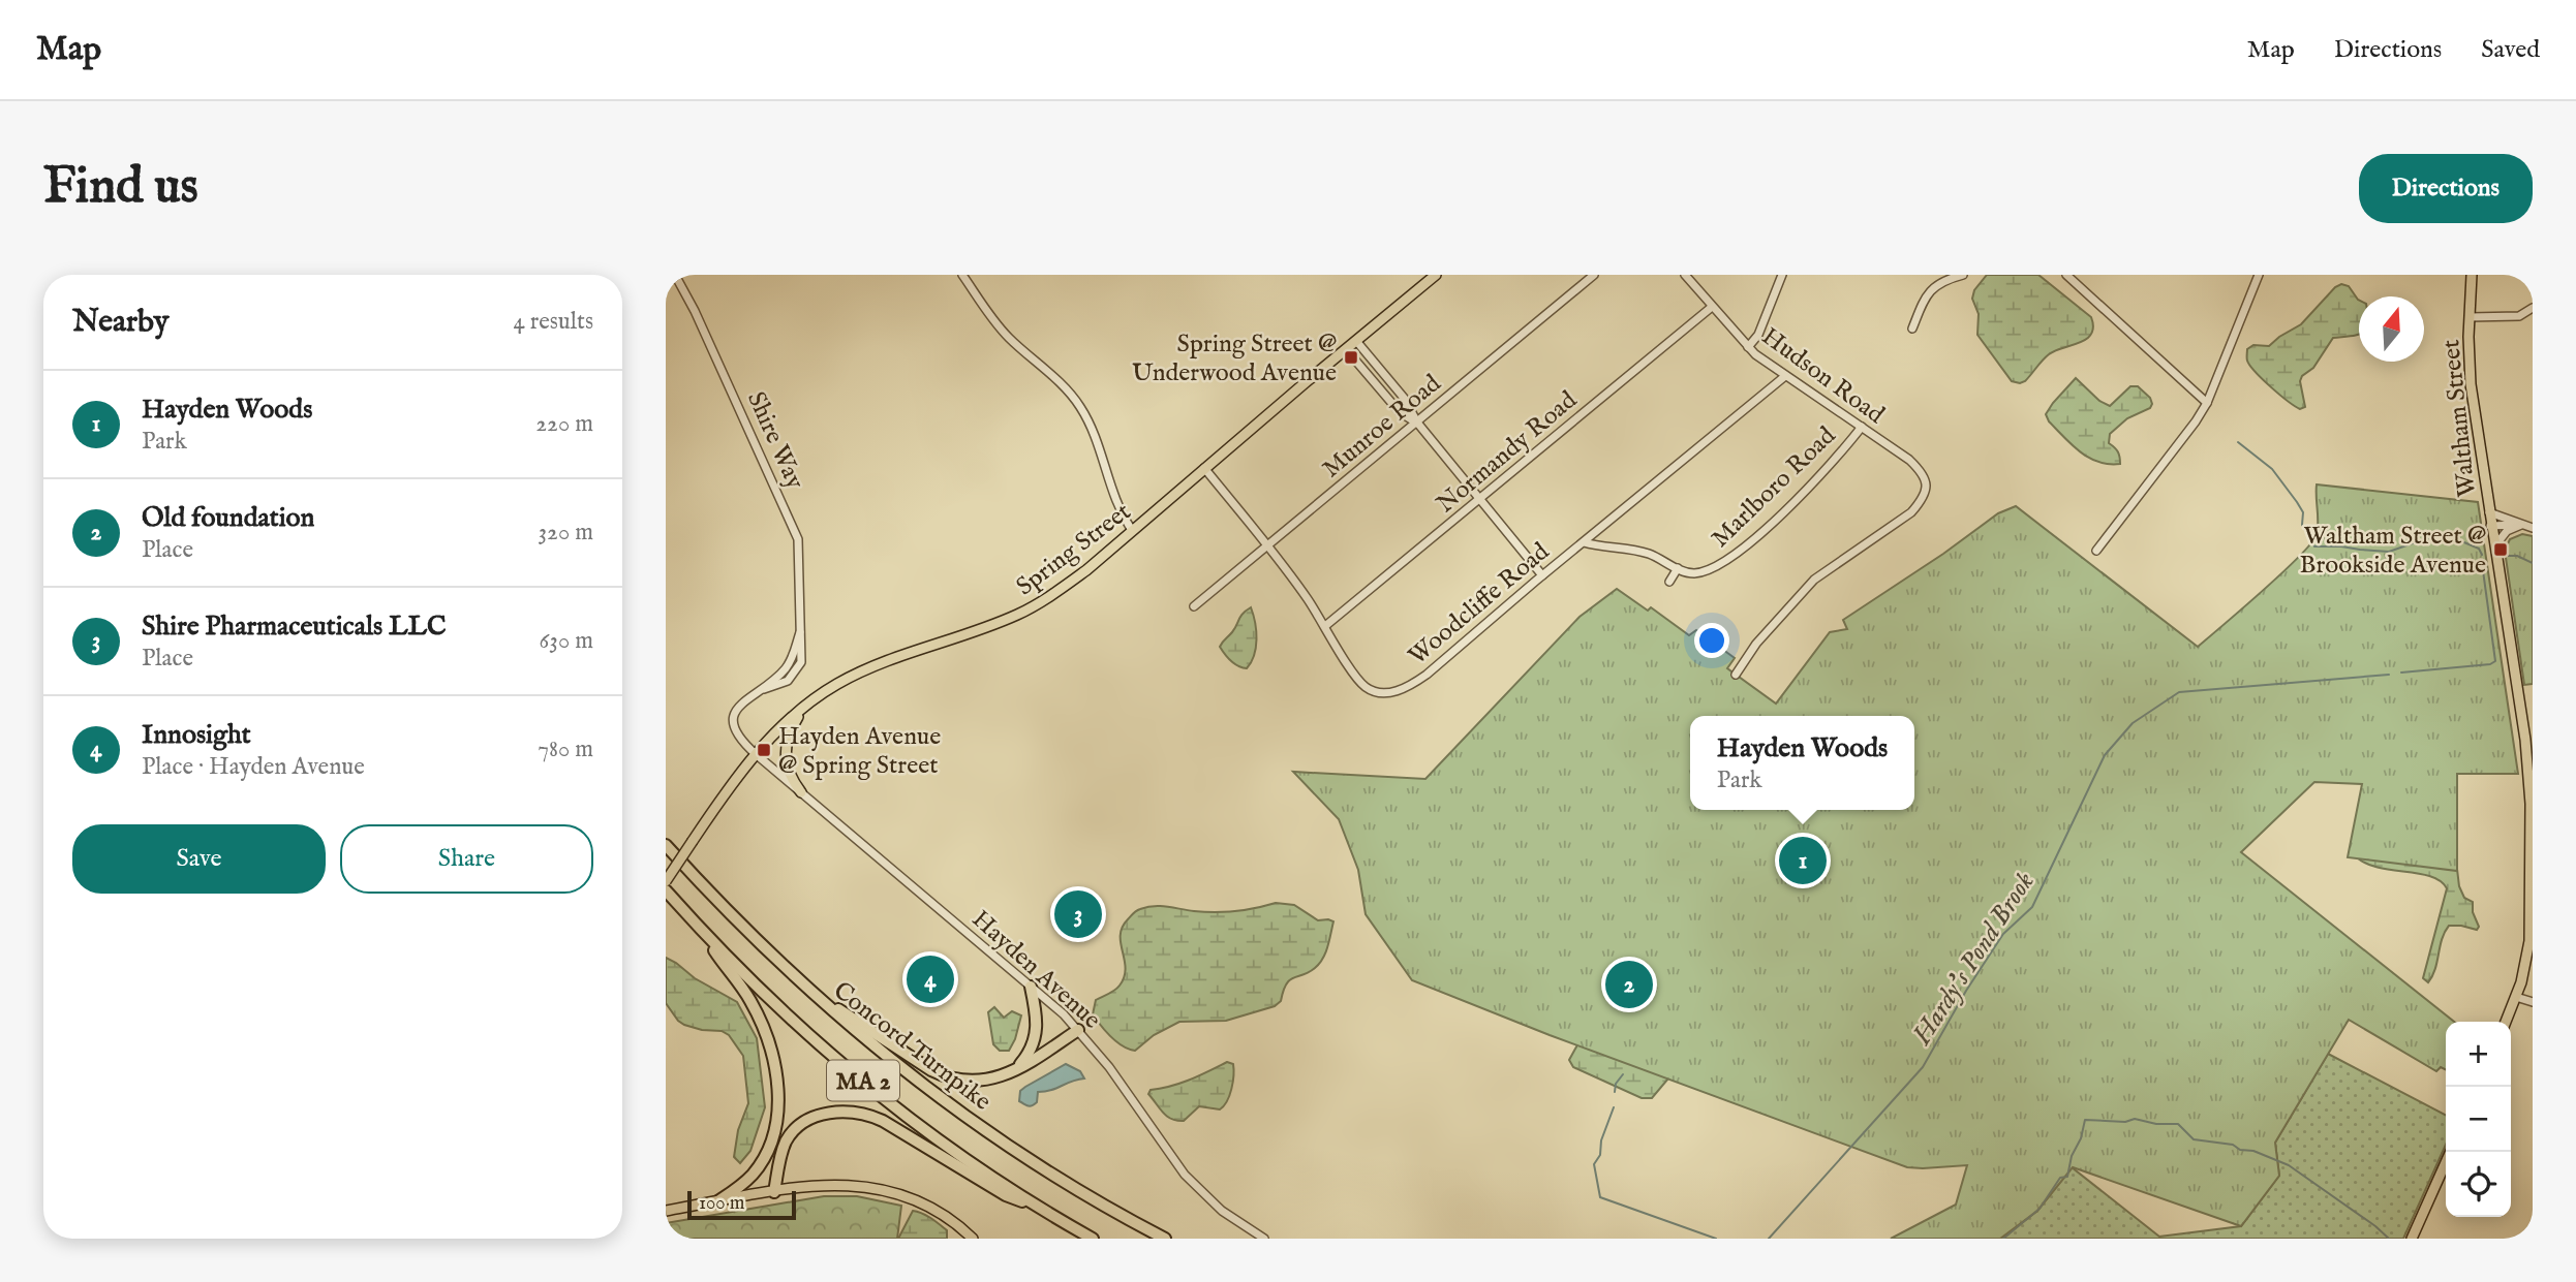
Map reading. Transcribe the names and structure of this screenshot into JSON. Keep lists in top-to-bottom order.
{
  "streets": {
    "highway": ["Concord Turnpike", "MA 2"],
    "main road": ["Waltham Street", "Spring Street"],
    "street": [
      "Hudson Road",
      "Munroe Road",
      "Shire Way",
      "Normandy Road",
      "Marlboro Road",
      "Woodcliffe Road",
      "Hayden Avenue"
    ]
  },
  "crossings": [
    ["Hudson Road", "Normandy Road"],
    ["Hudson Road", "Marlboro Road"],
    ["Hudson Road", "Woodcliffe Road"],
    ["Munroe Road", "Woodcliffe Road"],
    ["Shire Way", "Spring Street"],
    ["Shire Way", "Hayden Avenue"],
    ["Normandy Road", "Woodcliffe Road"],
    ["Marlboro Road", "Woodcliffe Road"],
    ["Spring Street", "Woodcliffe Road"],
    ["Spring Street", "Hayden Avenue"]
  ],
  "water": ["Hardy's Pond Brook"],
  "places": {
    "transit": ["Spring Street @ Underwood Avenue", "Waltham Street @ Brookside Avenue", "Hayden Avenue @ Spring Street"]
  },
  "scale_bar": "100 m",
  "north": "top",
  "page": {
    "header": "Map",
    "nav": ["Map", "Directions", "Saved"],
    "buttons": [
      "Directions",
      ["Save", "Share"]
    ],
    "title": "Find us",
    "heading": ["Nearby", "4 results"],
    "list": [
      {
        "mark": "1",
        "name": "Hayden Woods",
        "note": "Park",
        "value": "220 m"
      },
      {
        "mark": "2",
        "name": "Old foundation",
        "note": "Place",
        "value": "320 m"
      },
      {
        "mark": "3",
        "name": "Shire Pharmaceuticals LLC",
        "note": "Place",
        "value": "630 m"
      },
      {
        "mark": "4",
        "name": "Innosight",
        "note": "Place · Hayden Avenue",
        "value": "780 m"
      }
    ],
    "popup": ["Hayden Woods", "Park"],
    "pins": [
      "1",
      "3",
      "4",
      "2"
    ],
    "map_buttons": ["+", "−"],
    "scale": "100 m"
  }
}
